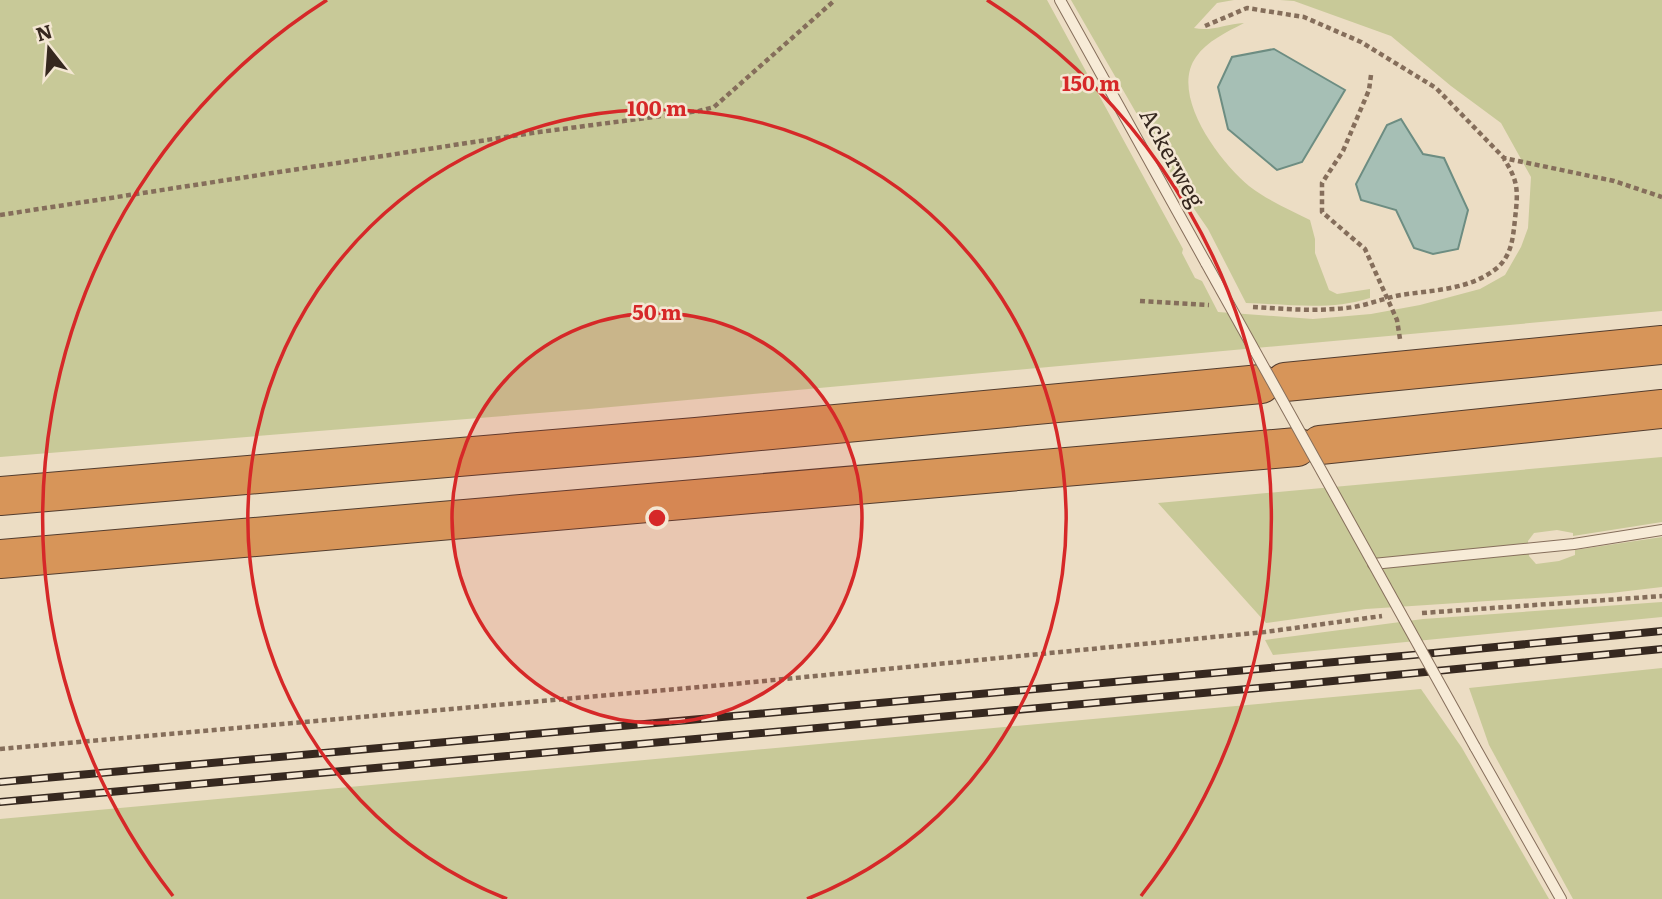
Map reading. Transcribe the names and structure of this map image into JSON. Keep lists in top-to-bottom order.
{
  "streets": {
    "lane": ["Ackerweg"]
  },
  "north": "top",
  "rings": ["150 m", "100 m", "50 m"]
}
